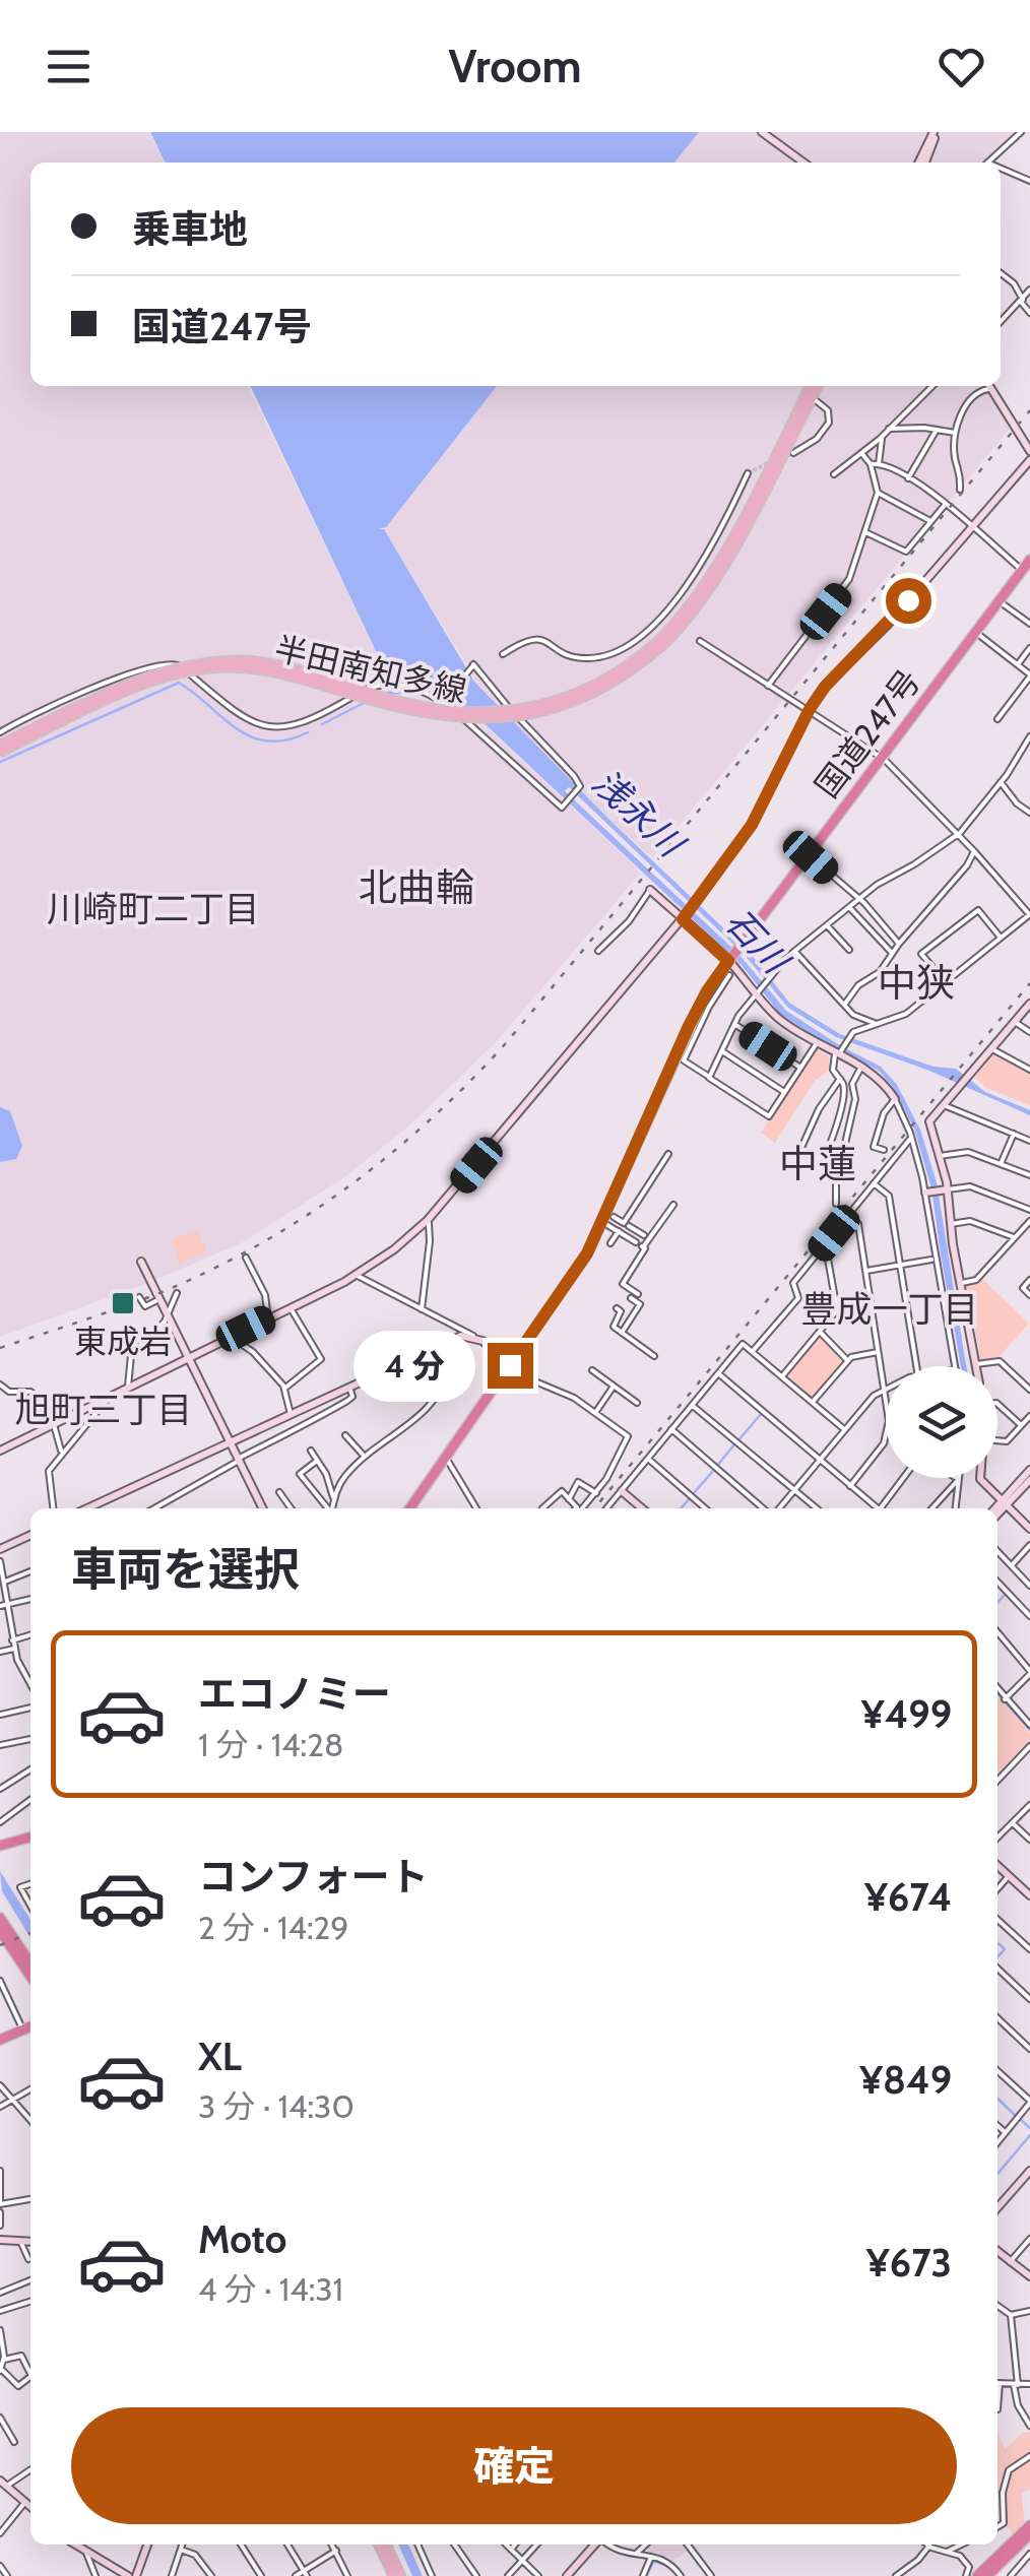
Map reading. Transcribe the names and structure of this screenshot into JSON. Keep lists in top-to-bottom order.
{
  "streets": {
    "highway": ["国道247号"],
    "main road": ["半田南知多線"]
  },
  "districts": [
    "北曲輪",
    "川崎町二丁目",
    "中狭",
    "中蓮",
    "豊成一丁目",
    "旭町三丁目"
  ],
  "water": ["浅永川", "石川"],
  "places": {
    "transit": ["東成岩"]
  },
  "page": {
    "header": "Vroom",
    "banner": ["乗車地", "国道247号"],
    "bubble": "4 分",
    "heading": "車両を選択",
    "list": [
      {
        "name": "エコノミー",
        "note": "1 分 · 14:28",
        "value": "¥499"
      },
      {
        "name": "コンフォート",
        "note": "2 分 · 14:29",
        "value": "¥674"
      },
      {
        "name": "XL",
        "note": "3 分 · 14:30",
        "value": "¥849"
      },
      {
        "name": "Moto",
        "note": "4 分 · 14:31",
        "value": "¥673"
      }
    ],
    "buttons": "確定"
  }
}
